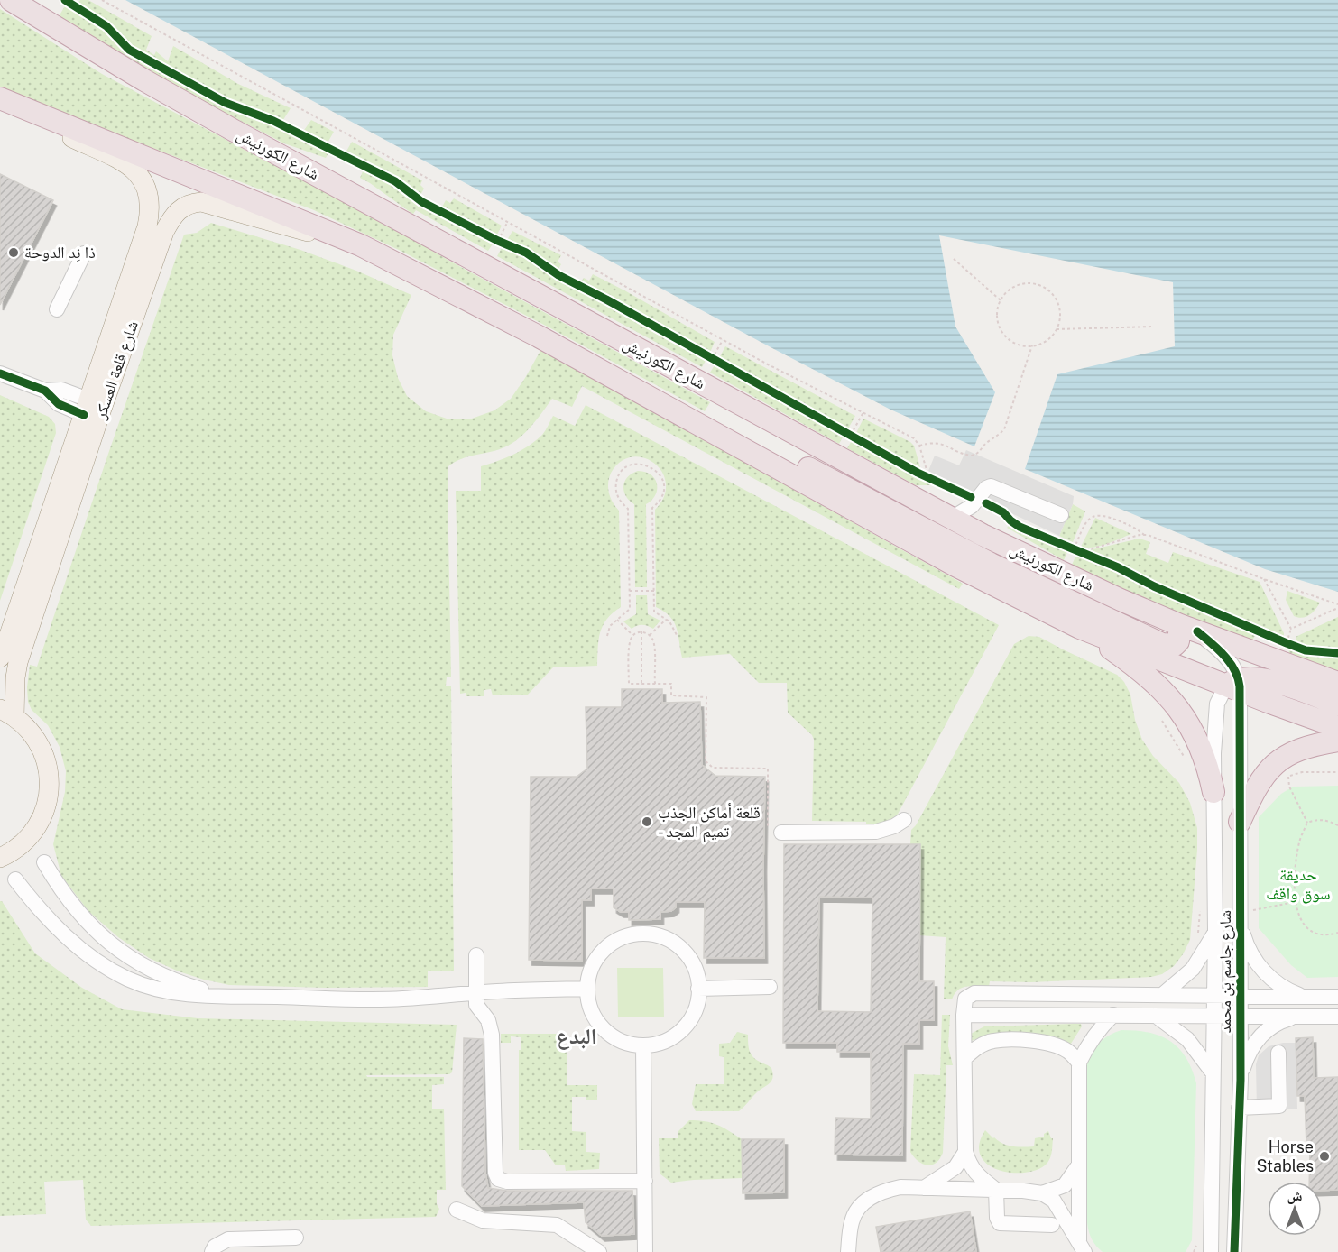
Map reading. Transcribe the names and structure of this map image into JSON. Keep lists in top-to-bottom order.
{
  "streets": {
    "highway": ["شارع الكورنيش"],
    "main road": ["شارع قلعة العسكر"],
    "street": ["شارع جاسم بن محمد"]
  },
  "districts": ["البدع"],
  "parks": ["حديقة سوق واقف"],
  "places": ["ذا نِد الدوحة", "قلعة أماكن الجذب - تميم المجد", "Horse Stables"],
  "north": "top"
}
